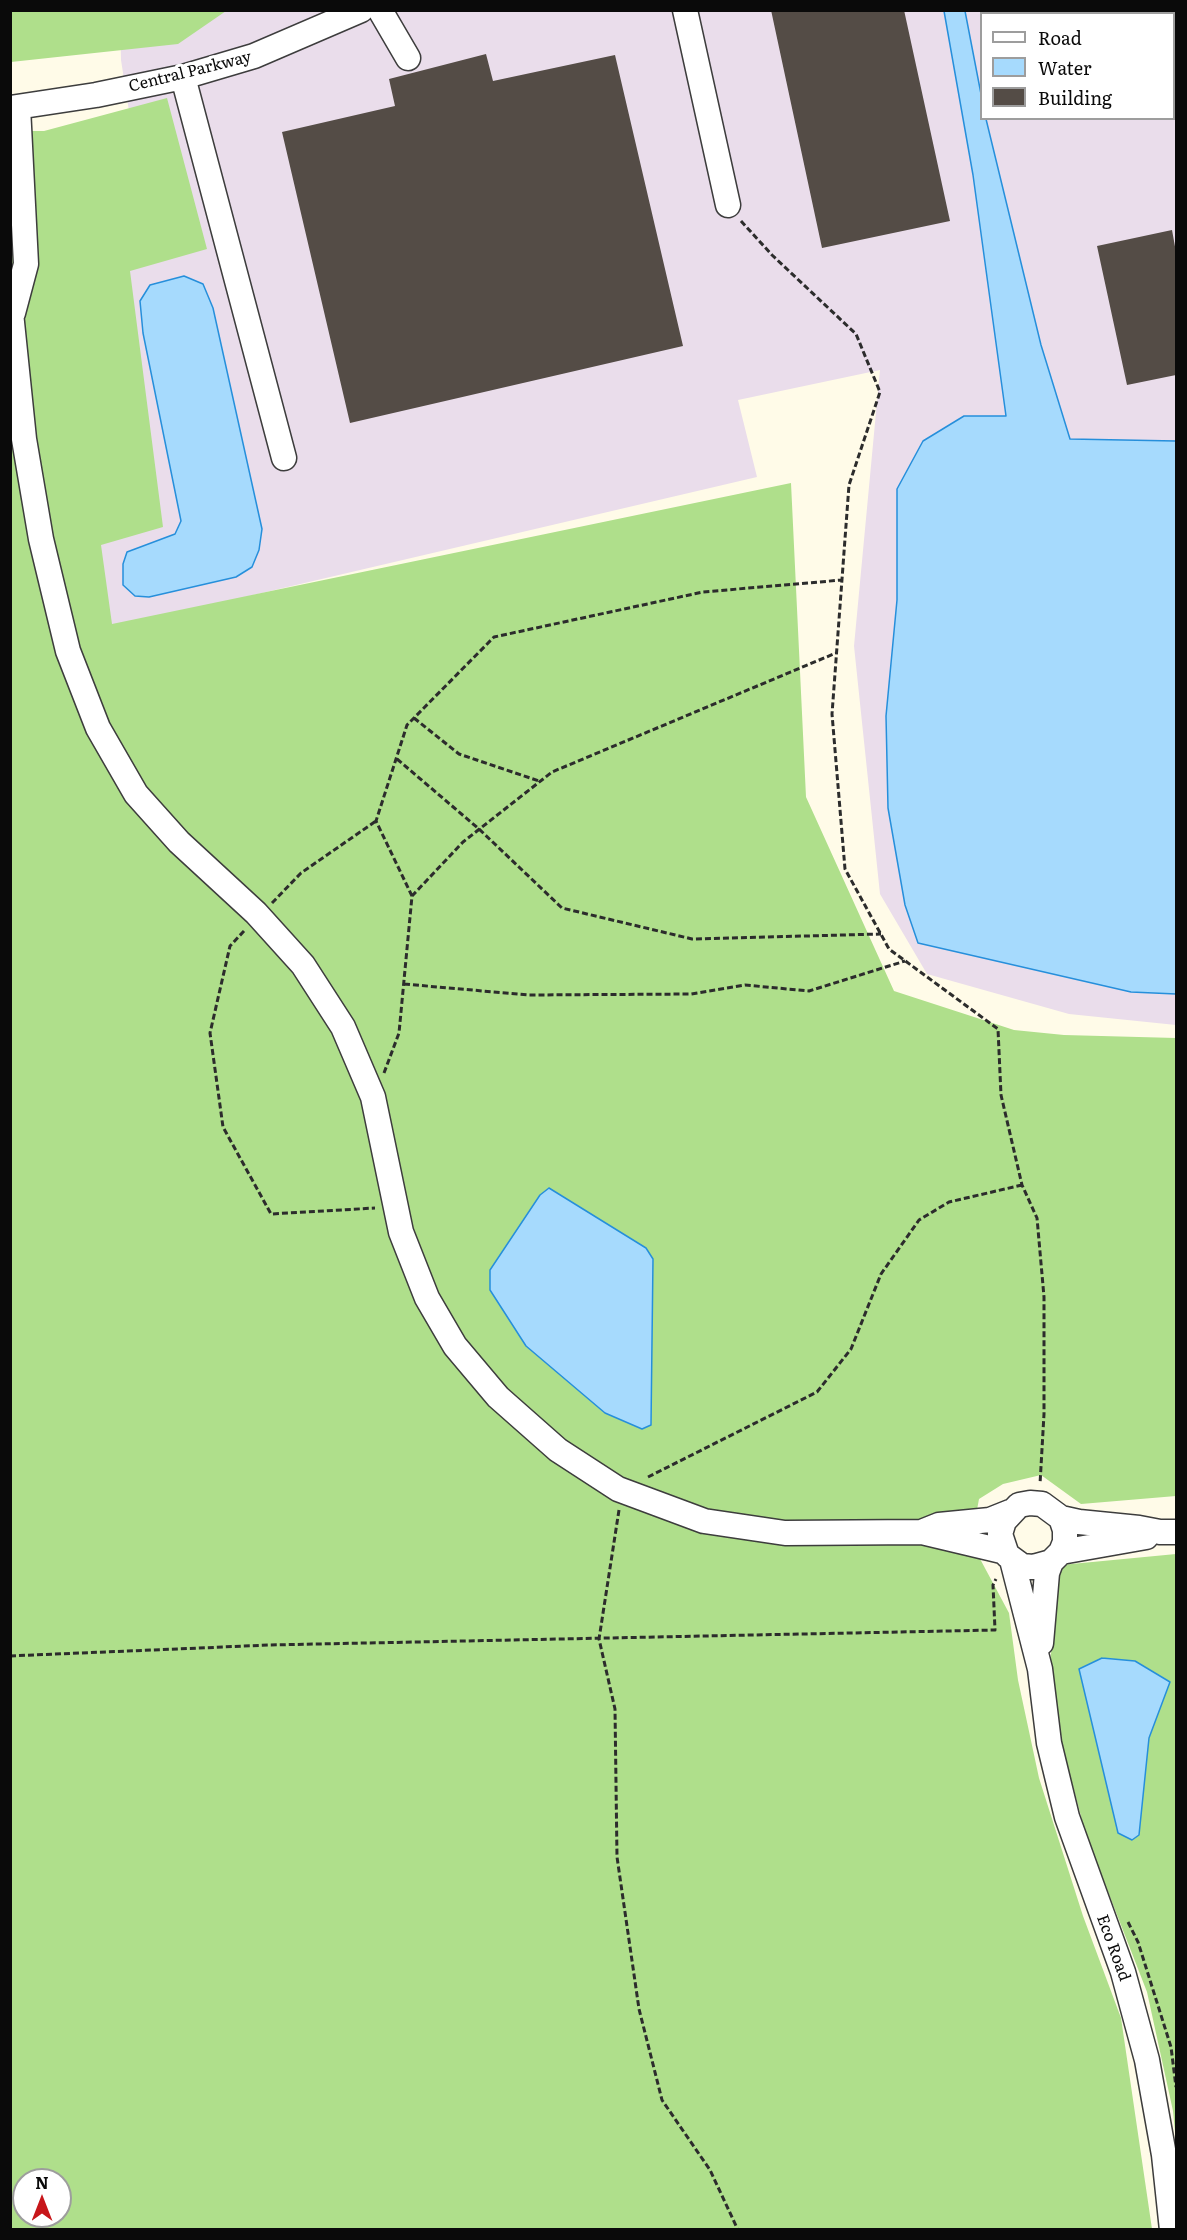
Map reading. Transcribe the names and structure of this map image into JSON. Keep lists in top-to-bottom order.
{
  "streets": {
    "street": ["Central Parkway", "Eco Road"]
  },
  "legend": ["Road", "Water", "Building"],
  "north": "top"
}
